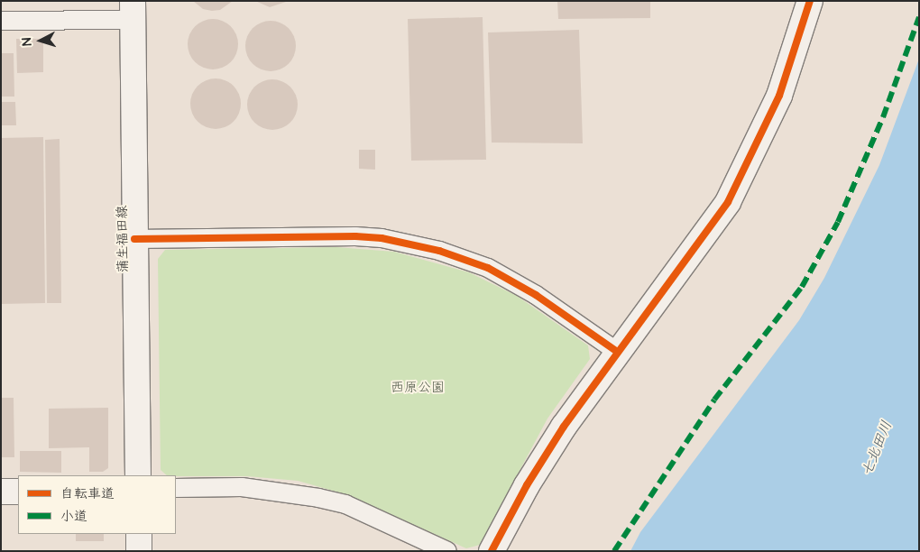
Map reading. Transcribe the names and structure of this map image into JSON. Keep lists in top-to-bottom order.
{
  "streets": {
    "street": ["蒲生福田線"]
  },
  "water": ["七北田川"],
  "parks": ["西原公園"],
  "legend": ["自転車道", "小道"],
  "north": "left"
}
